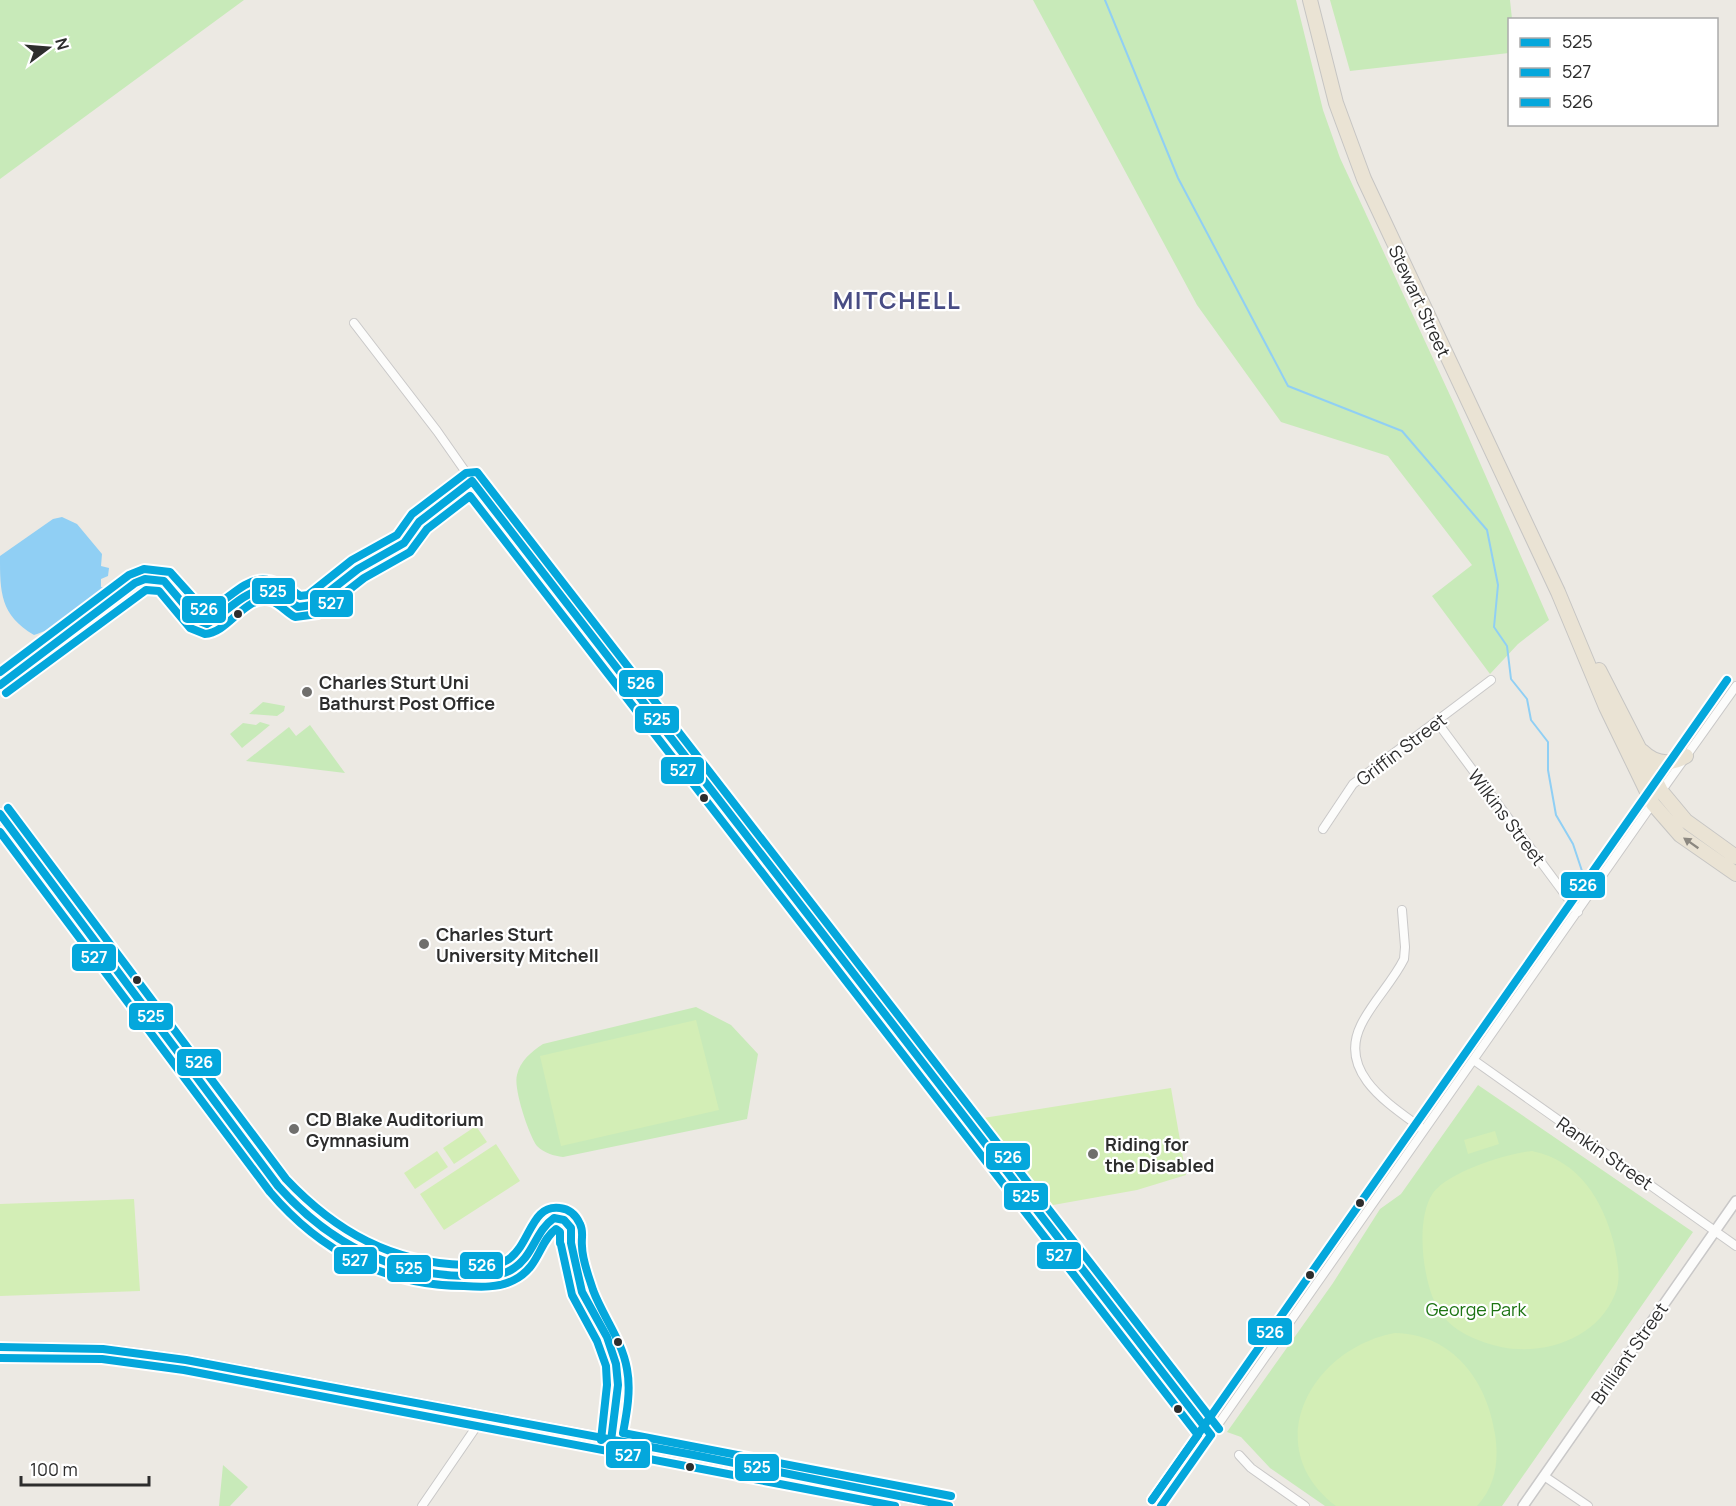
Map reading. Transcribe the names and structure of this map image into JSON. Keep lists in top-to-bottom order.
{
  "streets": {
    "highway": ["Stewart Street"],
    "street": [
      "Griffin Street",
      "Wilkins Street",
      "Rankin Street",
      "Brilliant Street"
    ]
  },
  "crossings": [
    ["Griffin Street", "Wilkins Street"],
    ["Rankin Street", "Brilliant Street"]
  ],
  "districts": ["MITCHELL"],
  "parks": ["George Park"],
  "places": [
    "Charles Sturt Uni Bathurst Post Office",
    "Charles Sturt University Mitchell",
    "CD Blake Auditorium Gymnasium",
    "Riding for the Disabled"
  ],
  "lines": ["transit line 526", "transit line 525", "transit line 527"],
  "legend": ["525", "527", "526"],
  "scale_bar": "100 m",
  "north": "right"
}
